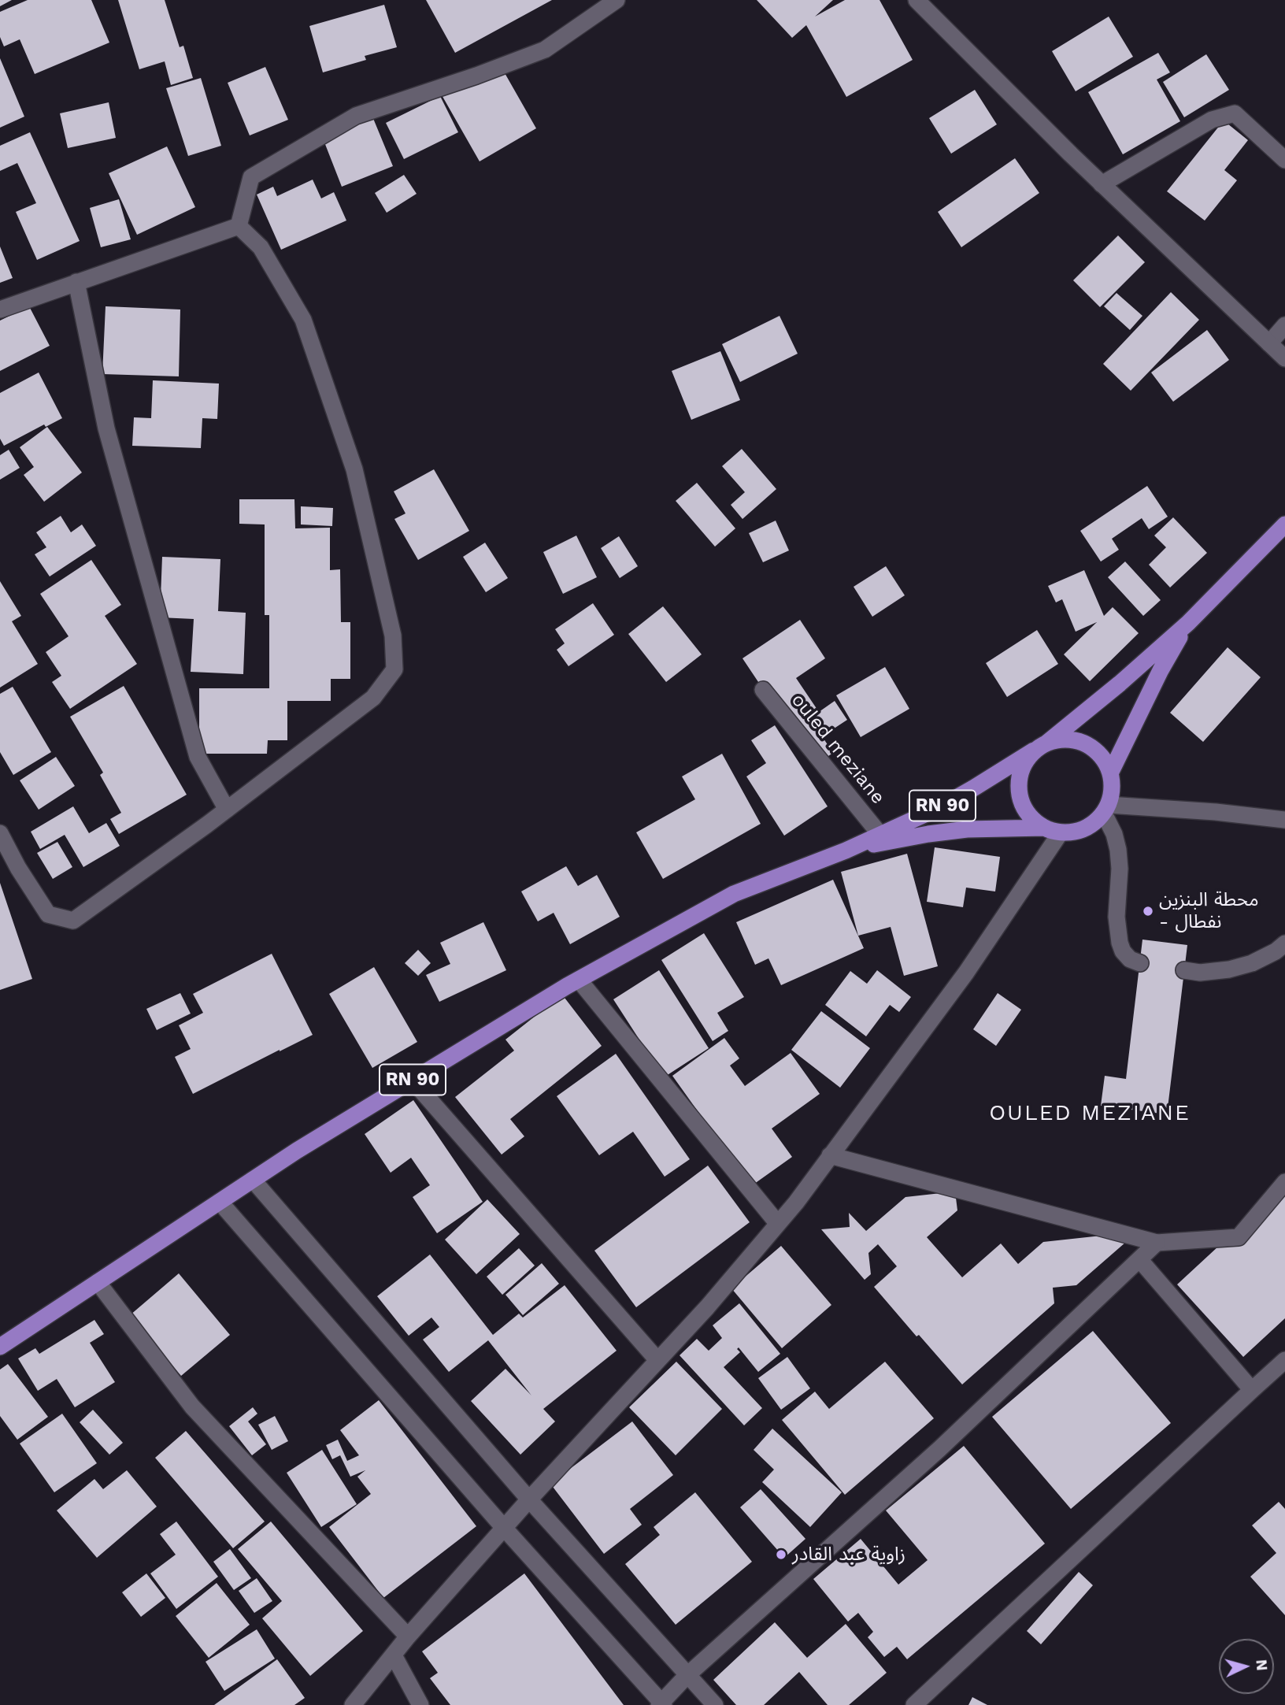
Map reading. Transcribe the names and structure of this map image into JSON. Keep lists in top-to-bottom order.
{
  "streets": {
    "main road": ["RN 90"],
    "street": ["ouled meziane"]
  },
  "crossings": [
    ["ouled meziane", "RN 90"]
  ],
  "districts": ["OULED MEZIANE"],
  "places": ["محطة البنزين - نفطال", "زاوية عبد القادر"],
  "north": "right"
}
